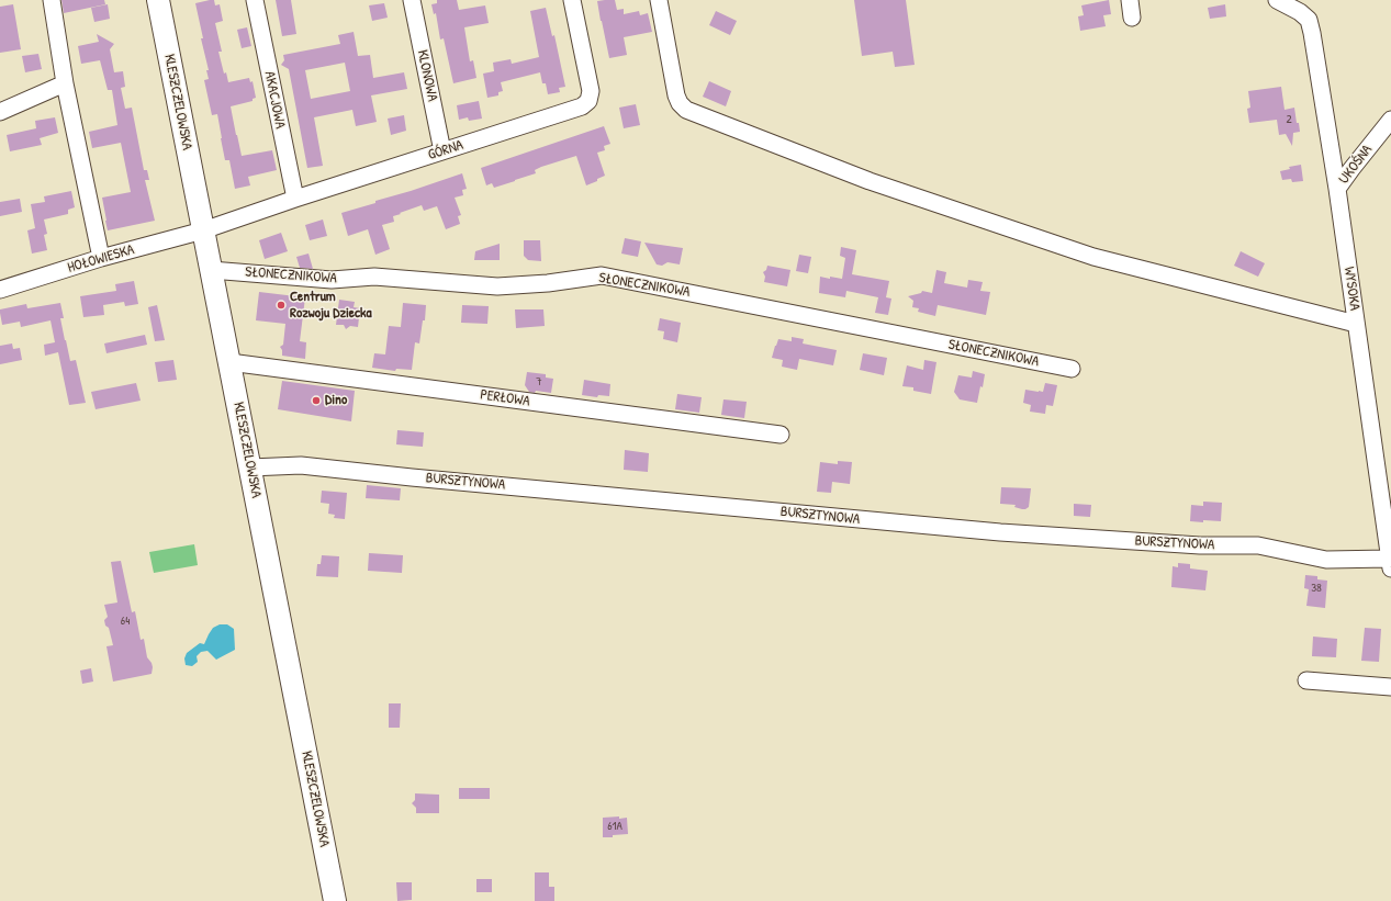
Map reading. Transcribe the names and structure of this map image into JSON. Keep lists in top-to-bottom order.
{
  "streets": {
    "main road": ["KLESZCZELOWSKA"],
    "street": [
      "KLONOWA",
      "AKACJOWA",
      "GÓRNA",
      "UKOŚNA",
      "HOŁOWIESKA",
      "SŁONECZNIKOWA",
      "WYSOKA",
      "PERŁOWA",
      "BURSZTYNOWA"
    ]
  },
  "crossings": [
    ["KLONOWA", "GÓRNA"],
    ["AKACJOWA", "GÓRNA"],
    ["KLESZCZELOWSKA", "GÓRNA"],
    ["KLESZCZELOWSKA", "HOŁOWIESKA"],
    ["KLESZCZELOWSKA", "SŁONECZNIKOWA"],
    ["KLESZCZELOWSKA", "PERŁOWA"],
    ["KLESZCZELOWSKA", "BURSZTYNOWA"],
    ["GÓRNA", "HOŁOWIESKA"],
    ["UKOŚNA", "WYSOKA"],
    ["WYSOKA", "BURSZTYNOWA"]
  ],
  "places": ["Centrum Rozwoju Dziecka", "Dino"],
  "house_numbers": [
    "2",
    "7",
    "38",
    "64",
    "61A"
  ]
}
